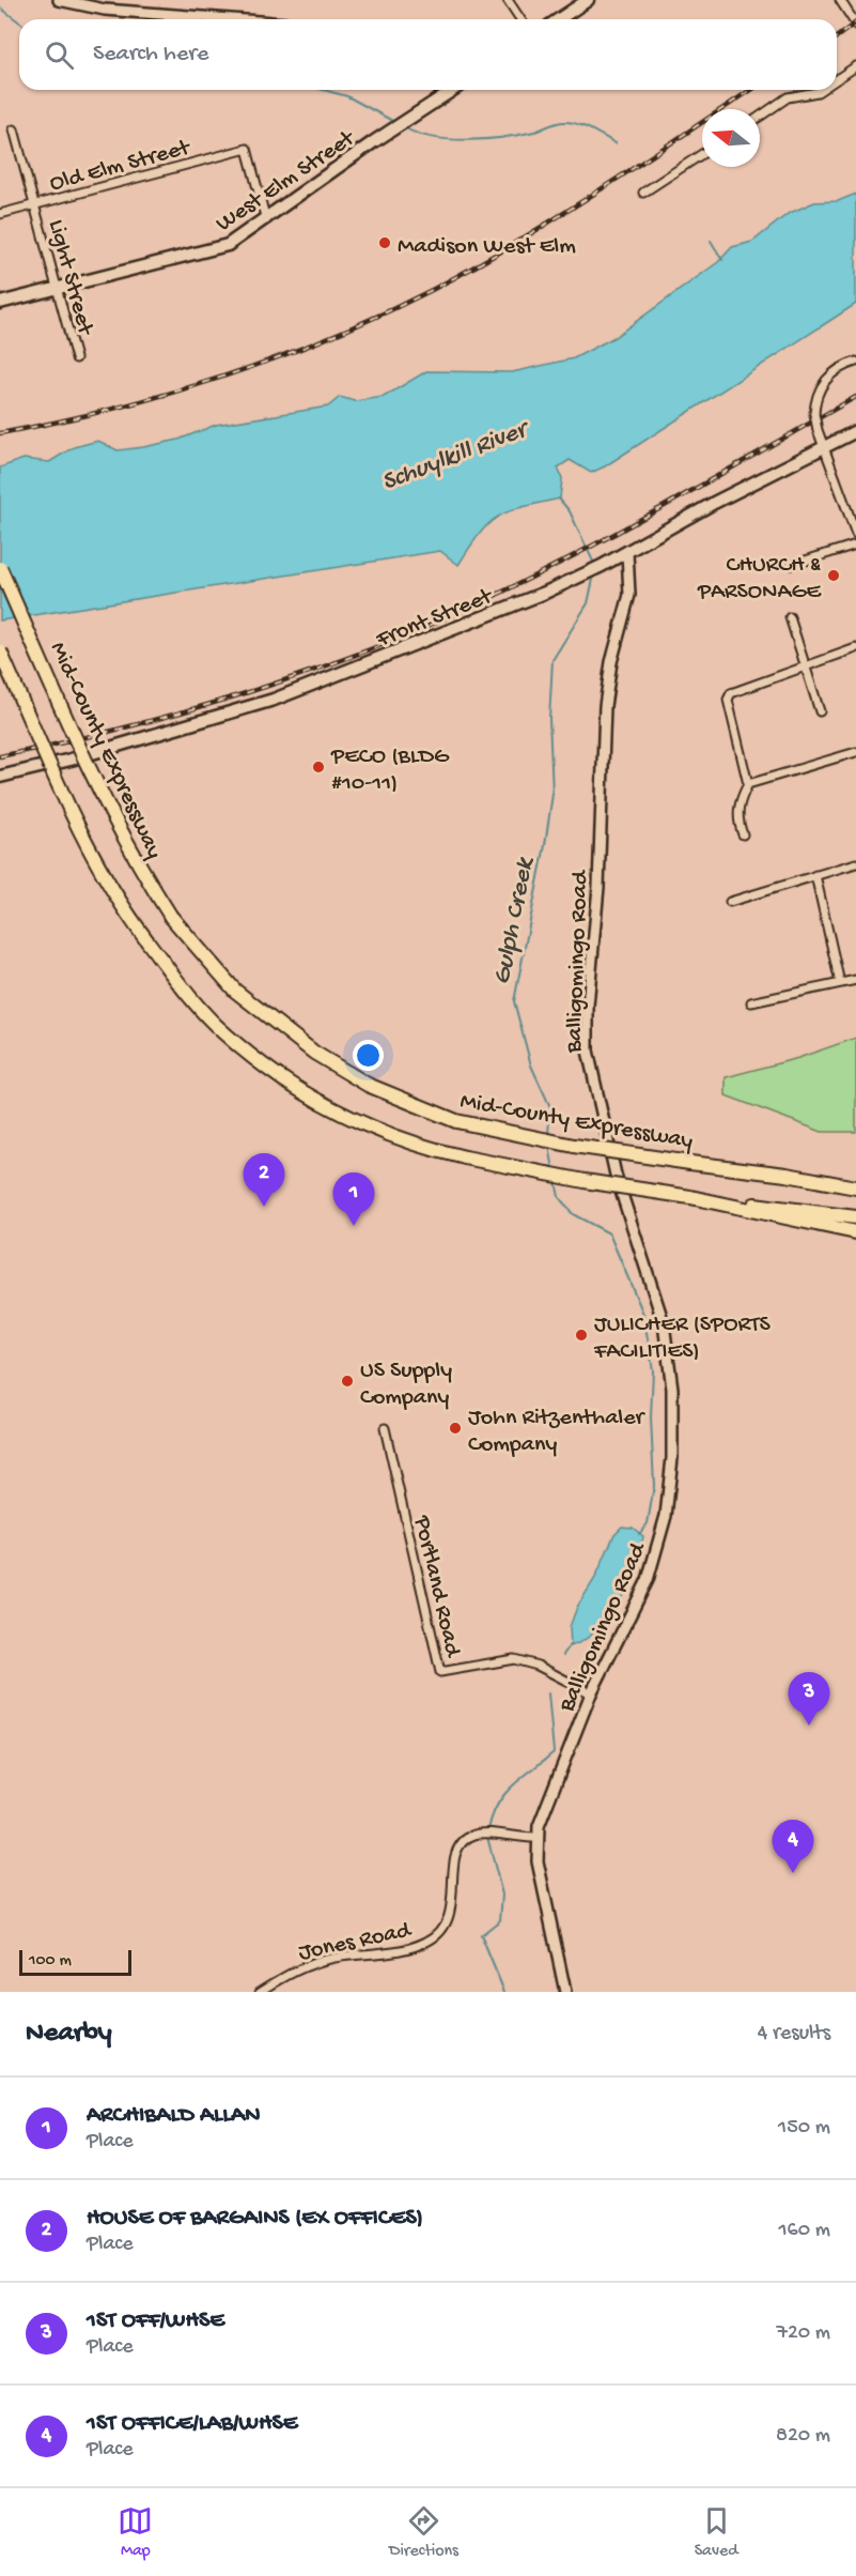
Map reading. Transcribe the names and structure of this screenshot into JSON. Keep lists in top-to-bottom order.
{
  "streets": {
    "highway": ["Mid-County Expressway"],
    "main road": ["West Elm Street", "Front Street"],
    "street": [
      "Old Elm Street",
      "Light Street",
      "Balligomingo Road",
      "Portland Road",
      "Jones Road"
    ]
  },
  "crossings": [
    ["Old Elm Street", "West Elm Street"],
    ["Old Elm Street", "Light Street"],
    ["West Elm Street", "Light Street"],
    ["Front Street", "Balligomingo Road"],
    ["Balligomingo Road", "Portland Road"],
    ["Balligomingo Road", "Jones Road"]
  ],
  "water": ["Schuylkill River", "Gulph Creek"],
  "places": [
    "Madison West Elm",
    "CHURCH & PARSONAGE",
    "PECO (BLDG #10-11)",
    "JULICHER (SPORTS FACILITIES)",
    "US Supply Company",
    "John Ritzenthaler Company"
  ],
  "scale_bar": "100 m",
  "north": "left",
  "page": {
    "search": "Search here",
    "pins": [
      "2",
      "1",
      "3",
      "4"
    ],
    "scale": "100 m",
    "heading": ["Nearby", "4 results"],
    "list": [
      {
        "mark": "1",
        "name": "ARCHIBALD ALLAN",
        "note": "Place",
        "value": "150 m"
      },
      {
        "mark": "2",
        "name": "HOUSE OF BARGAINS (EX OFFICES)",
        "note": "Place",
        "value": "160 m"
      },
      {
        "mark": "3",
        "name": "1ST OFF/WHSE",
        "note": "Place",
        "value": "720 m"
      },
      {
        "mark": "4",
        "name": "1ST OFFICE/LAB/WHSE",
        "note": "Place",
        "value": "820 m"
      }
    ],
    "nav": ["Map", "Directions", "Saved"]
  }
}
